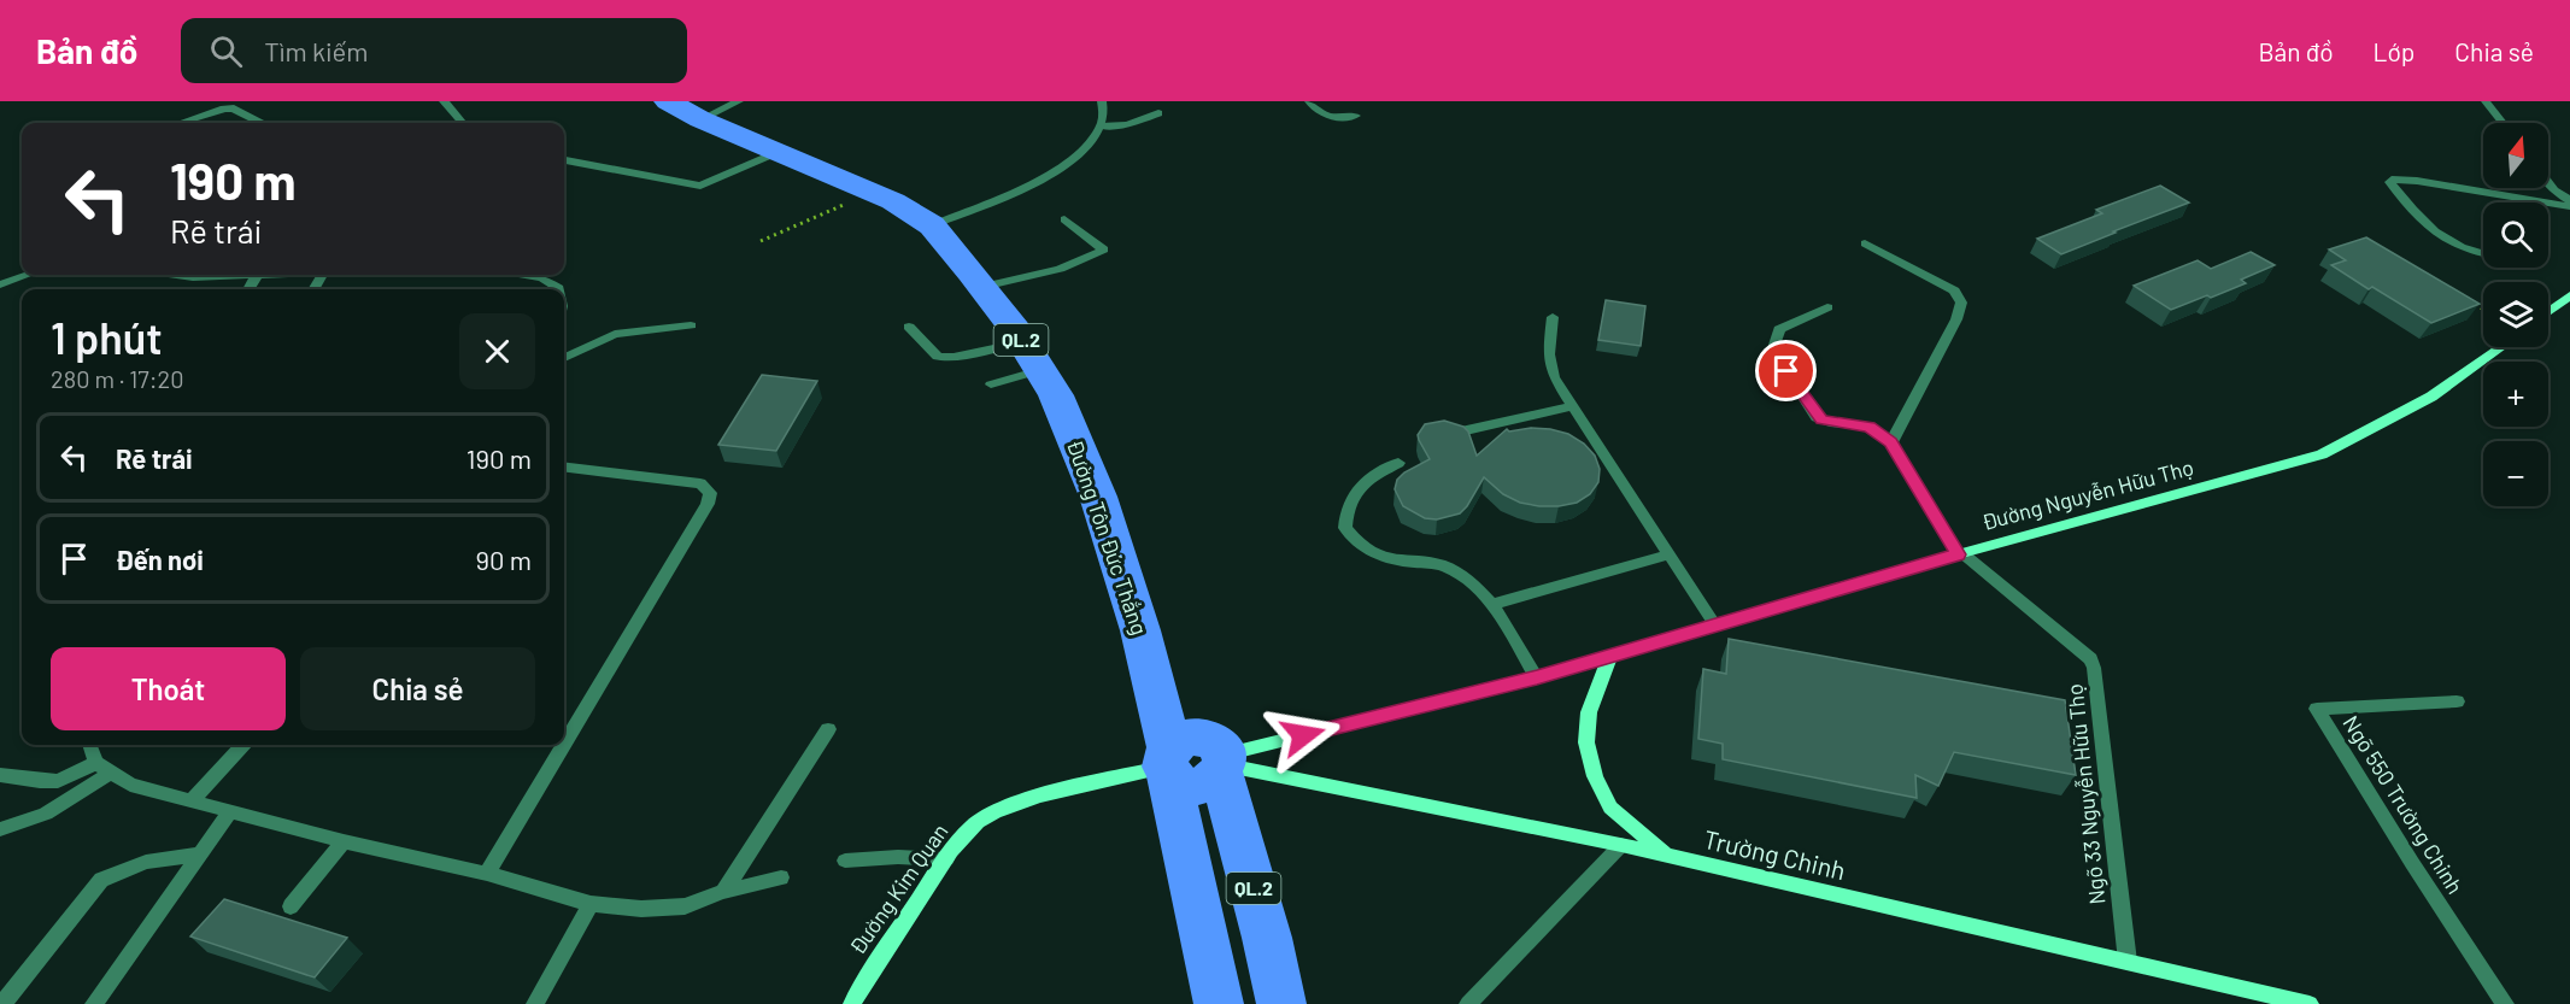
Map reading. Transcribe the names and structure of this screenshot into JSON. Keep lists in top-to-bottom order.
{
  "streets": {
    "highway": ["QL.2", "Đường Tôn Đức Thắng"],
    "main road": ["Đường Nguyễn Hữu Thọ", "Trường Chinh", "Đường Kim Quan"],
    "street": ["Ngõ 33 Nguyễn Hữu Thọ", "Ngõ 550 Trường Chinh"]
  },
  "crossings": [
    ["QL.2", "Đường Nguyễn Hữu Thọ"],
    ["QL.2", "Đường Tôn Đức Thắng"],
    ["QL.2", "Trường Chinh"],
    ["QL.2", "Đường Kim Quan"],
    ["Đường Nguyễn Hữu Thọ", "Ngõ 33 Nguyễn Hữu Thọ"],
    ["Đường Nguyễn Hữu Thọ", "Trường Chinh"],
    ["Đường Tôn Đức Thắng", "Đường Kim Quan"],
    ["Ngõ 33 Nguyễn Hữu Thọ", "Trường Chinh"]
  ],
  "north": "top",
  "page": {
    "header": "Bản đồ",
    "search": "Tìm kiếm",
    "nav": ["Bản đồ", "Lớp", "Chia sẻ"],
    "map_buttons": ["+", "−"],
    "turn": ["190 m", "Rẽ trái"],
    "heading": ["1 phút", "280 m · 17:20"],
    "list": [
      {
        "name": "Rẽ trái",
        "value": "190 m"
      },
      {
        "name": "Đến nơi",
        "value": "90 m"
      }
    ],
    "buttons": ["Thoát", "Chia sẻ"]
  }
}
